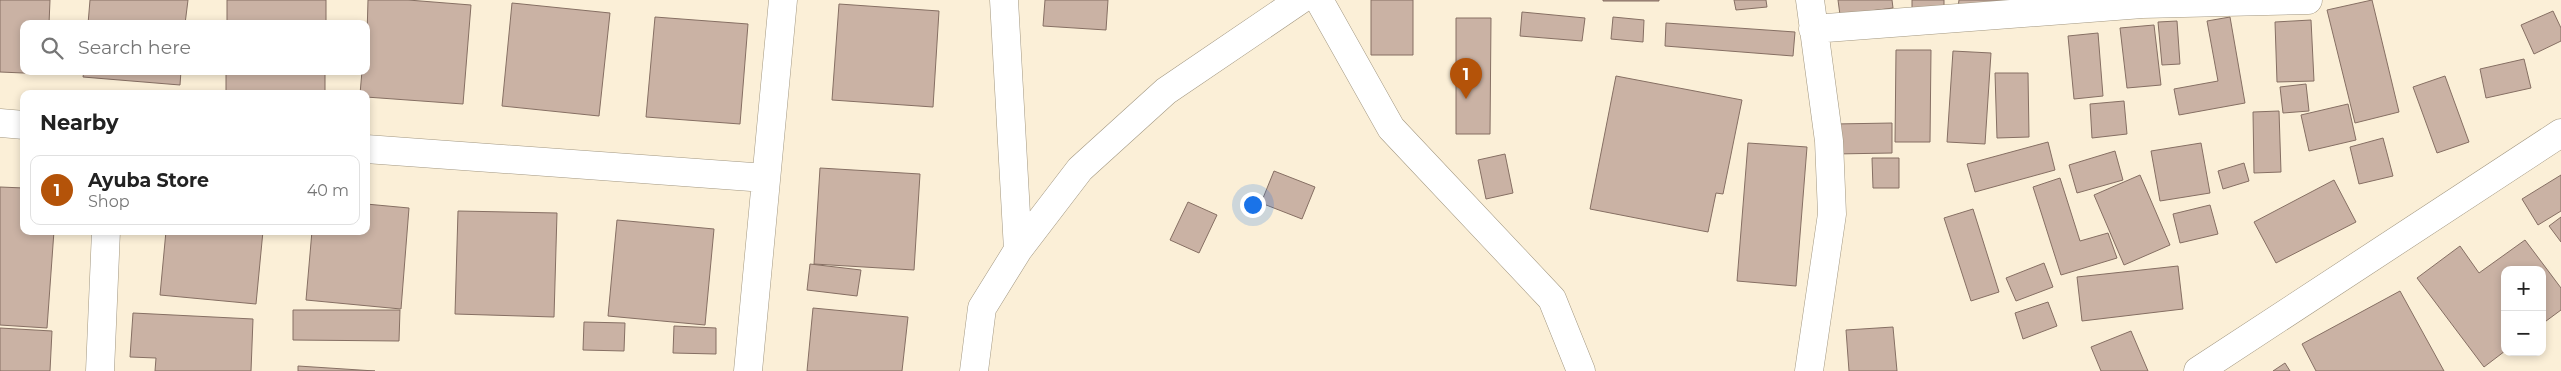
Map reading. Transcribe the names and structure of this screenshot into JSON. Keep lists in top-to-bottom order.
{
  "page": {
    "search": "Search here",
    "pins": "1",
    "heading": "Nearby",
    "list": [
      {
        "mark": "1",
        "name": "Ayuba Store",
        "note": "Shop",
        "value": "40 m"
      }
    ],
    "map_buttons": ["+", "−"]
  }
}
